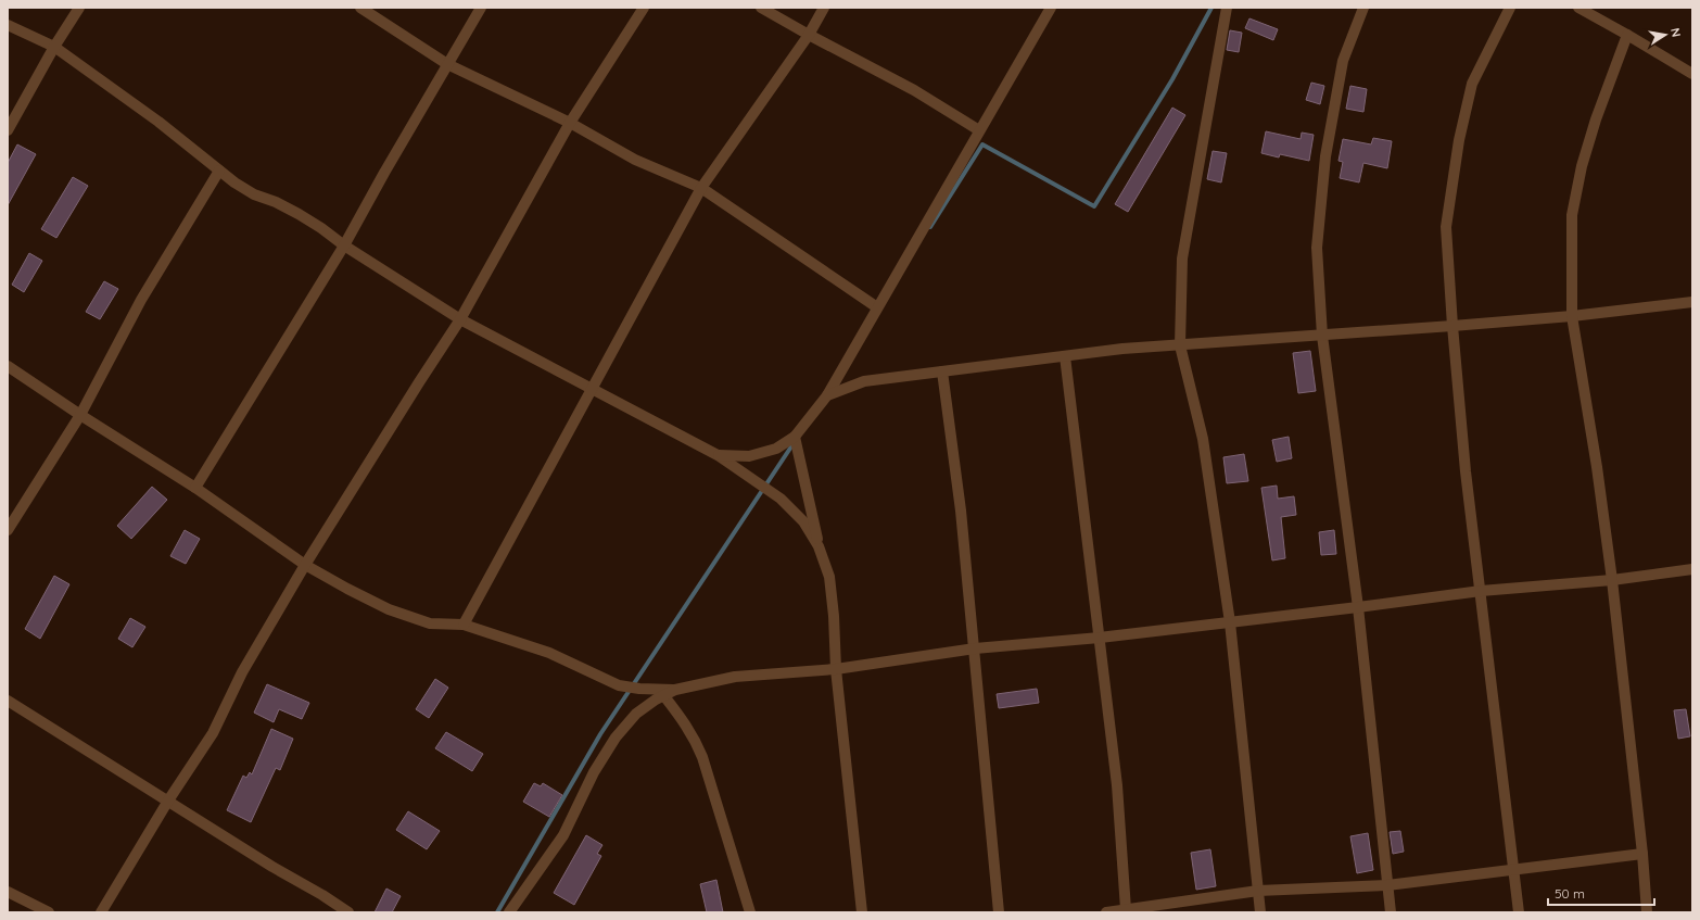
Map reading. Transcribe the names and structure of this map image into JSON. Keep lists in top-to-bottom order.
{
  "scale_bar": "50 m",
  "north": "right"
}
